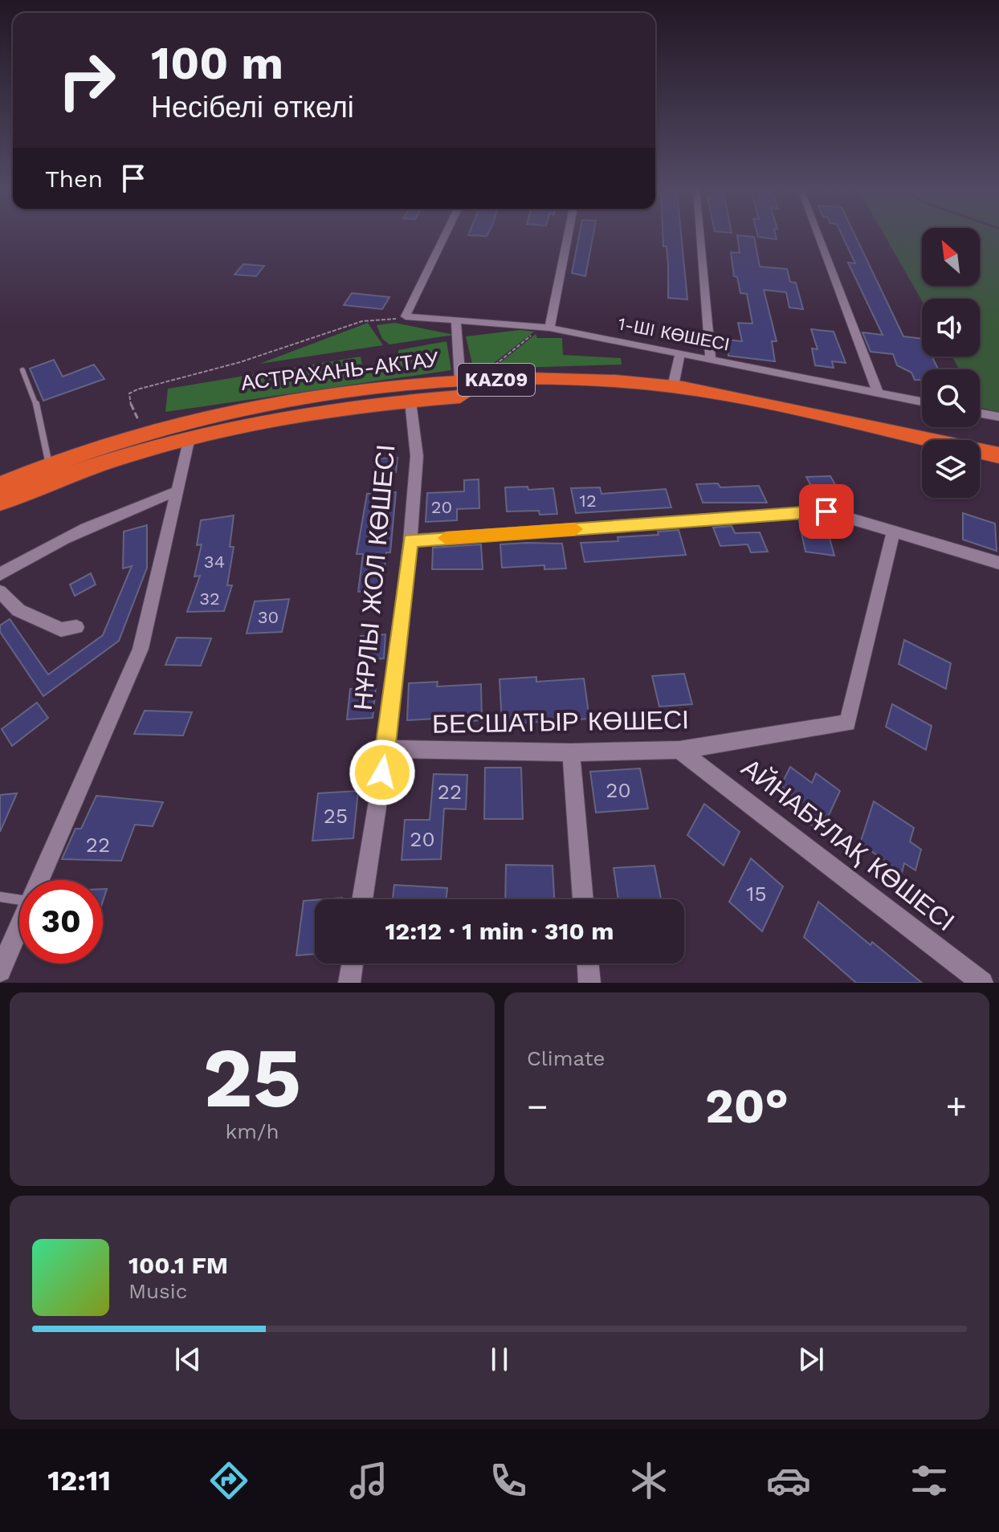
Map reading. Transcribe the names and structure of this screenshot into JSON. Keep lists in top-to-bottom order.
{
  "streets": {
    "highway": ["АСТРАХАНЬ-АКТАУ", "KAZ09"],
    "street": [
      "1-ШI КӨШЕСІ",
      "НҰРЛЫ ЖОЛ КӨШЕСІ",
      "БЕСШАТЫР КӨШЕСІ",
      "АЙНАБҰЛАҚ КӨШЕСІ"
    ]
  },
  "crossings": [
    ["АСТРАХАНЬ-АКТАУ", "KAZ09"],
    ["KAZ09", "НҰРЛЫ ЖОЛ КӨШЕСІ"],
    ["НҰРЛЫ ЖОЛ КӨШЕСІ", "БЕСШАТЫР КӨШЕСІ"],
    ["БЕСШАТЫР КӨШЕСІ", "АЙНАБҰЛАҚ КӨШЕСІ"]
  ],
  "house_numbers": [
    "12",
    "20",
    "34",
    "32",
    "30",
    "20",
    "22",
    "25",
    "20",
    "22",
    "15"
  ],
  "north": "top left",
  "page": {
    "turn": ["100 m", "Несібелі өткелі"],
    "then": "Then",
    "limit": "30",
    "trip": "12:12 · 1 min · 310 m",
    "tile": [
      ["25", "km/h"],
      "Climate"
    ],
    "heat": ["−", "20°", "+"],
    "song": ["100.1 FM", "Music"],
    "tabs": "12:11"
  }
}
